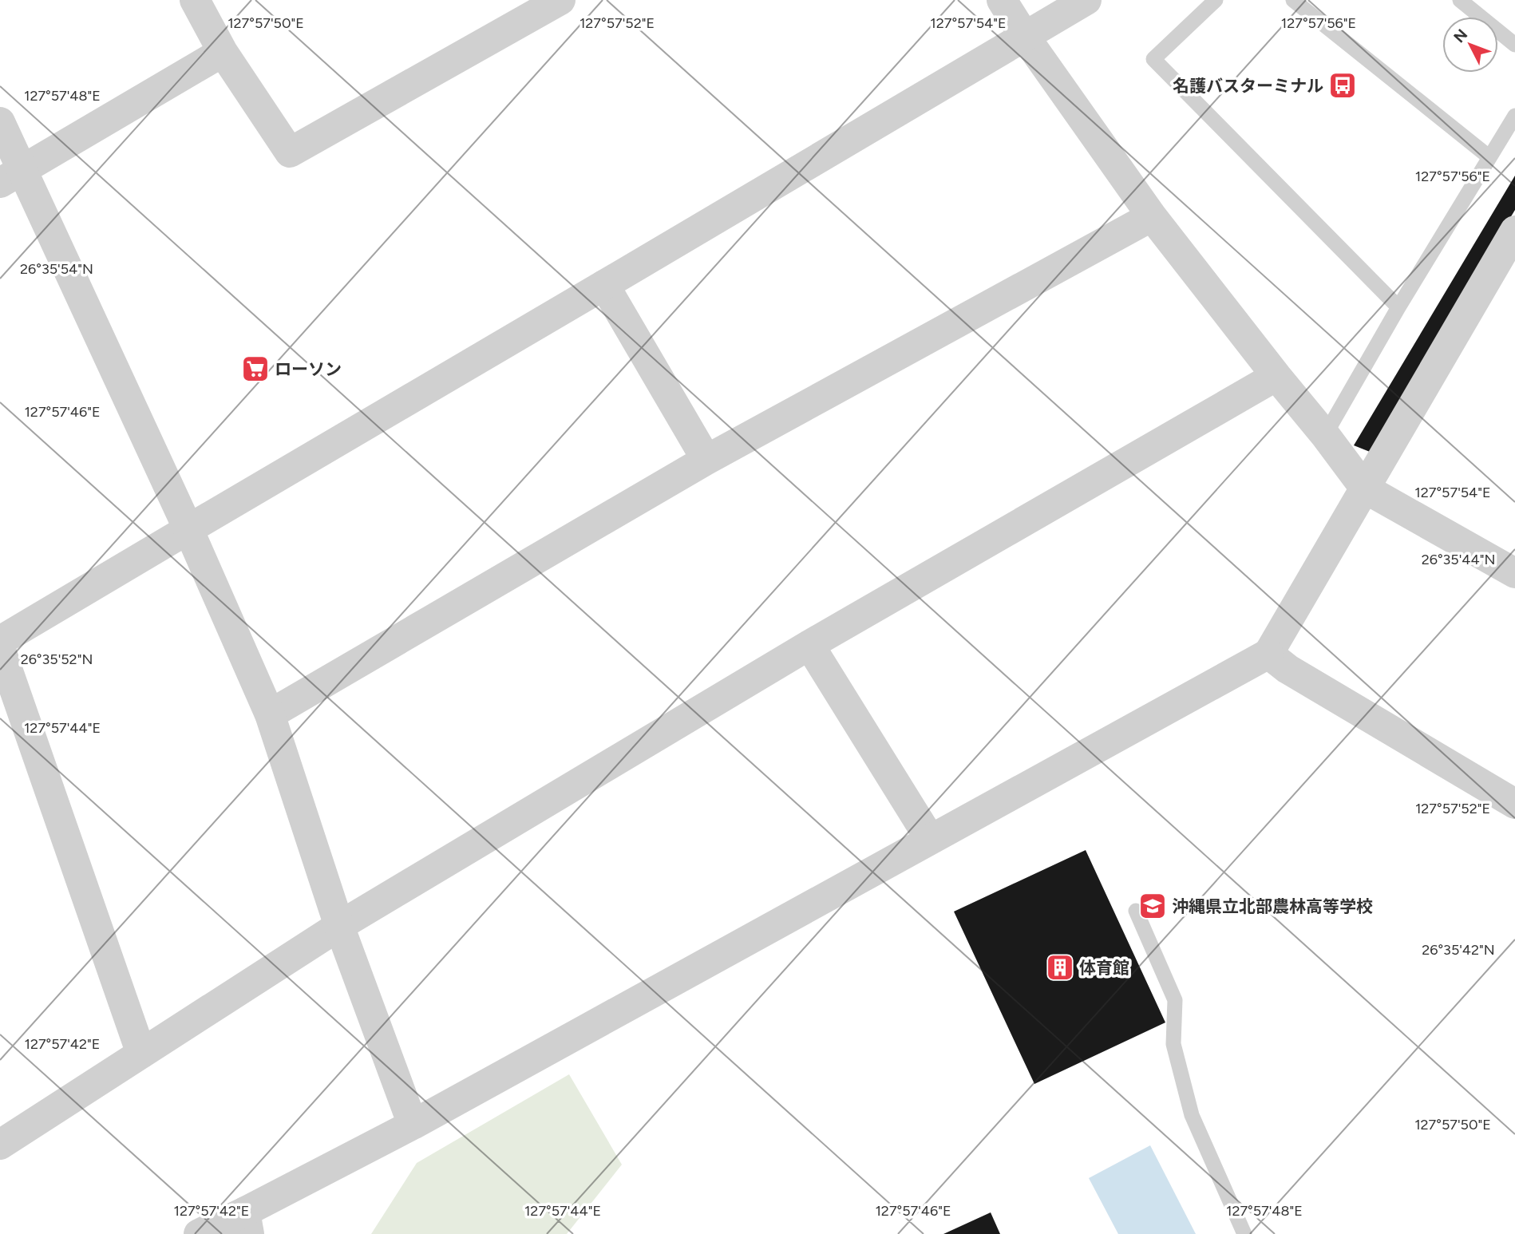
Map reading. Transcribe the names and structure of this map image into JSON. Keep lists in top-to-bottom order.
{
  "places": {
    "bus stop": ["名護バスターミナル"],
    "supermarket": ["ローソン"],
    "school or university": ["沖縄県立北部農林高等学校"],
    "building": ["体育館"]
  },
  "north": "top left",
  "coordinates": [
    "127°57'50\"E",
    "127°57'52\"E",
    "127°57'54\"E",
    "127°57'56\"E",
    "127°57'48\"E",
    "26°35'54\"N",
    "127°57'46\"E",
    "26°35'44\"N",
    "26°35'52\"N",
    "127°57'44\"E",
    "26°35'42\"N",
    "127°57'42\"E"
  ]
}
